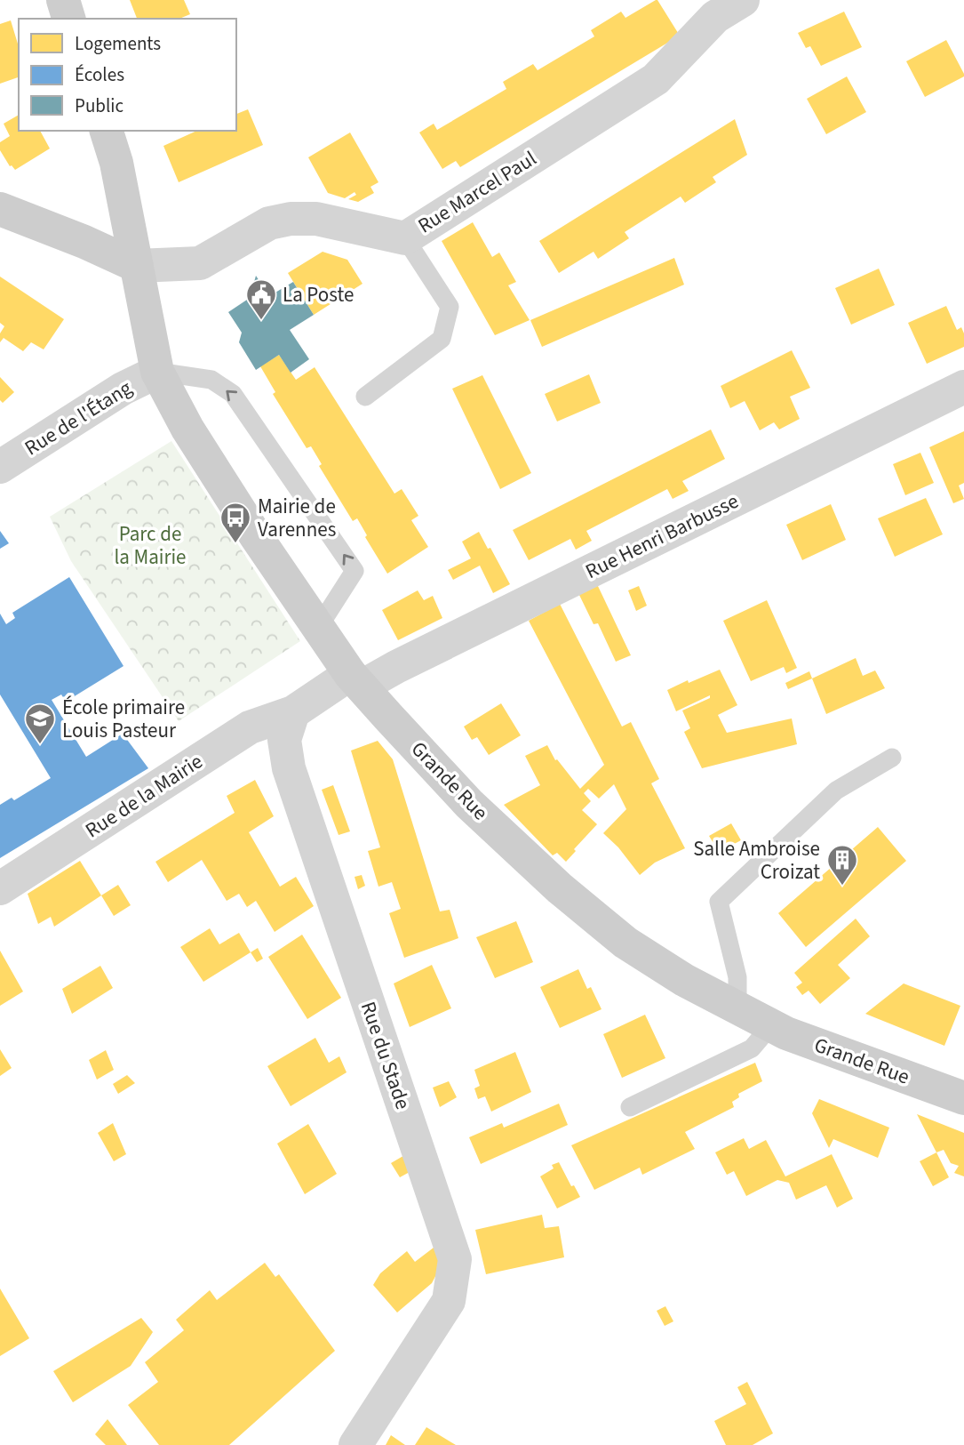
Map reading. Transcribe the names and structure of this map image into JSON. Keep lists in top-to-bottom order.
{
  "streets": {
    "main road": ["Grande Rue"],
    "street": [
      "Rue Marcel Paul",
      "Rue de l'Étang",
      "Rue Henri Barbusse",
      "Rue de la Mairie",
      "Rue du Stade"
    ]
  },
  "crossings": [
    ["Rue Marcel Paul", "Grande Rue"],
    ["Rue de l'Étang", "Grande Rue"],
    ["Rue Henri Barbusse", "Grande Rue"],
    ["Rue de la Mairie", "Rue du Stade"]
  ],
  "parks": ["Parc de la Mairie"],
  "places": {
    "public building": ["La Poste"],
    "bus stop": ["Mairie de Varennes"],
    "school or university": ["École primaire Louis Pasteur"],
    "building": ["Salle Ambroise Croizat"]
  },
  "legend": ["Logements", "Écoles", "Public"]
}
